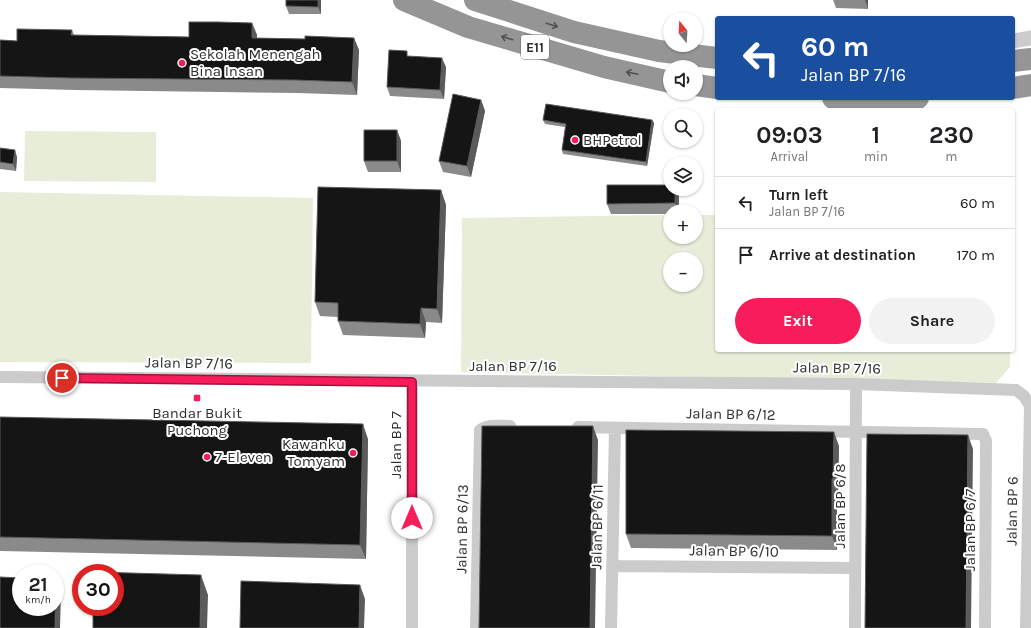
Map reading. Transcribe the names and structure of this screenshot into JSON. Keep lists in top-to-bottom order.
{
  "streets": {
    "highway": ["E11"],
    "street": [
      "Jalan BP 7/16",
      "Jalan BP 6/12",
      "Jalan BP 7",
      "Jalan BP 6/8",
      "Jalan BP 6",
      "Jalan BP 6/11",
      "Jalan BP 6/13",
      "Jalan BP 6/7",
      "Jalan BP 6/10"
    ]
  },
  "crossings": [
    ["Jalan BP 7/16", "Jalan BP 7"],
    ["Jalan BP 7/16", "Jalan BP 6/8"],
    ["Jalan BP 7/16", "Jalan BP 6"],
    ["Jalan BP 6/12", "Jalan BP 6/8"],
    ["Jalan BP 6/12", "Jalan BP 6/11"],
    ["Jalan BP 6/12", "Jalan BP 6/7"],
    ["Jalan BP 6/8", "Jalan BP 6/10"],
    ["Jalan BP 6/11", "Jalan BP 6/10"]
  ],
  "places": {
    "other": [
      "Sekolah Menengah Bina Insan",
      "BHPetrol",
      "Kawanku Tomyam",
      "7-Eleven"
    ],
    "transit": ["Bandar Bukit Puchong"]
  },
  "north": "top",
  "page": {
    "map_buttons": ["+", "−"],
    "turn": ["60 m", "Jalan BP 7/16"],
    "eta": [
      "09:03",
      "Arrival",
      "1",
      "min",
      "230",
      "m"
    ],
    "list": [
      {
        "name": "Turn left",
        "note": "Jalan BP 7/16",
        "value": "60 m"
      },
      {
        "name": "Arrive at destination",
        "value": "170 m"
      }
    ],
    "buttons": ["Exit", "Share"],
    "speed": "21 km/h",
    "limit": "30"
  }
}
